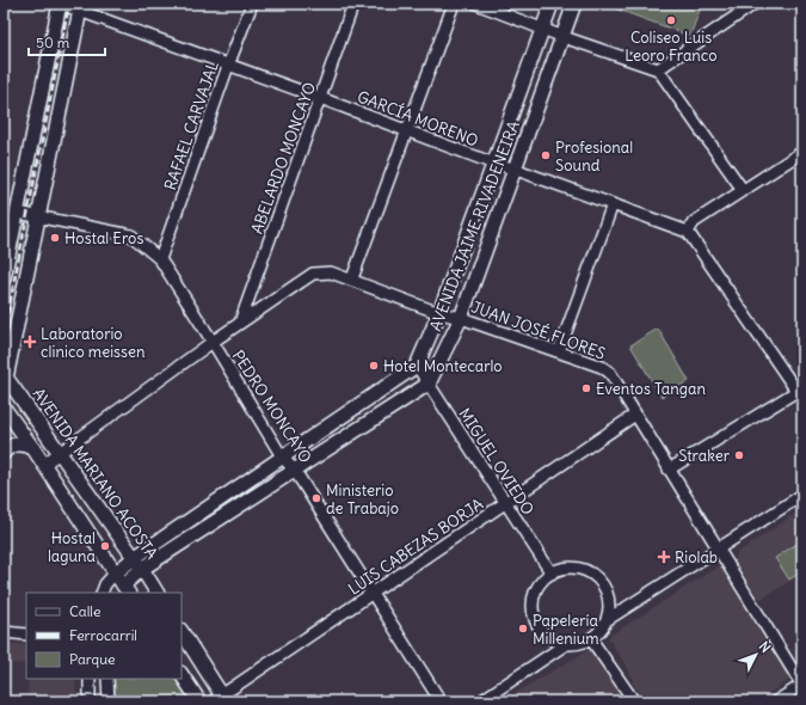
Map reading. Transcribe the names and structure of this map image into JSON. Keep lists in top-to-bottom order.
{
  "streets": {
    "main road": ["AVENIDA JAIME RIVADENEIRA", "AVENIDA MARIANO ACOSTA"],
    "street": [
      "GARCÍA MORENO",
      "RAFAEL CARVAJAL",
      "ABELARDO MONCAYO",
      "JUAN JOSÉ FLORES",
      "PEDRO MONCAYO",
      "MIGUEL OVIEDO",
      "LUIS CABEZAS BORJA"
    ]
  },
  "crossings": [
    ["GARCÍA MORENO", "RAFAEL CARVAJAL"],
    ["GARCÍA MORENO", "ABELARDO MONCAYO"],
    ["GARCÍA MORENO", "AVENIDA JAIME RIVADENEIRA"],
    ["RAFAEL CARVAJAL", "PEDRO MONCAYO"],
    ["ABELARDO MONCAYO", "JUAN JOSÉ FLORES"],
    ["AVENIDA JAIME RIVADENEIRA", "JUAN JOSÉ FLORES"],
    ["AVENIDA JAIME RIVADENEIRA", "MIGUEL OVIEDO"],
    ["JUAN JOSÉ FLORES", "PEDRO MONCAYO"],
    ["JUAN JOSÉ FLORES", "AVENIDA MARIANO ACOSTA"],
    ["JUAN JOSÉ FLORES", "LUIS CABEZAS BORJA"],
    ["PEDRO MONCAYO", "LUIS CABEZAS BORJA"],
    ["MIGUEL OVIEDO", "LUIS CABEZAS BORJA"]
  ],
  "places": {
    "other": [
      "Coliseo Luis Leoro Franco",
      "Profesional Sound",
      "Hostal Eros",
      "Hotel Montecarlo",
      "Eventos Tangan",
      "Straker",
      "Ministerio de Trabajo",
      "Hostal laguna",
      "Papelería Millenium"
    ],
    "health": ["Laboratorio clinico meissen", "Riolab"]
  },
  "legend": ["Calle", "Ferrocarril", "Parque"],
  "scale_bar": "50 m",
  "north": "top right"
}
